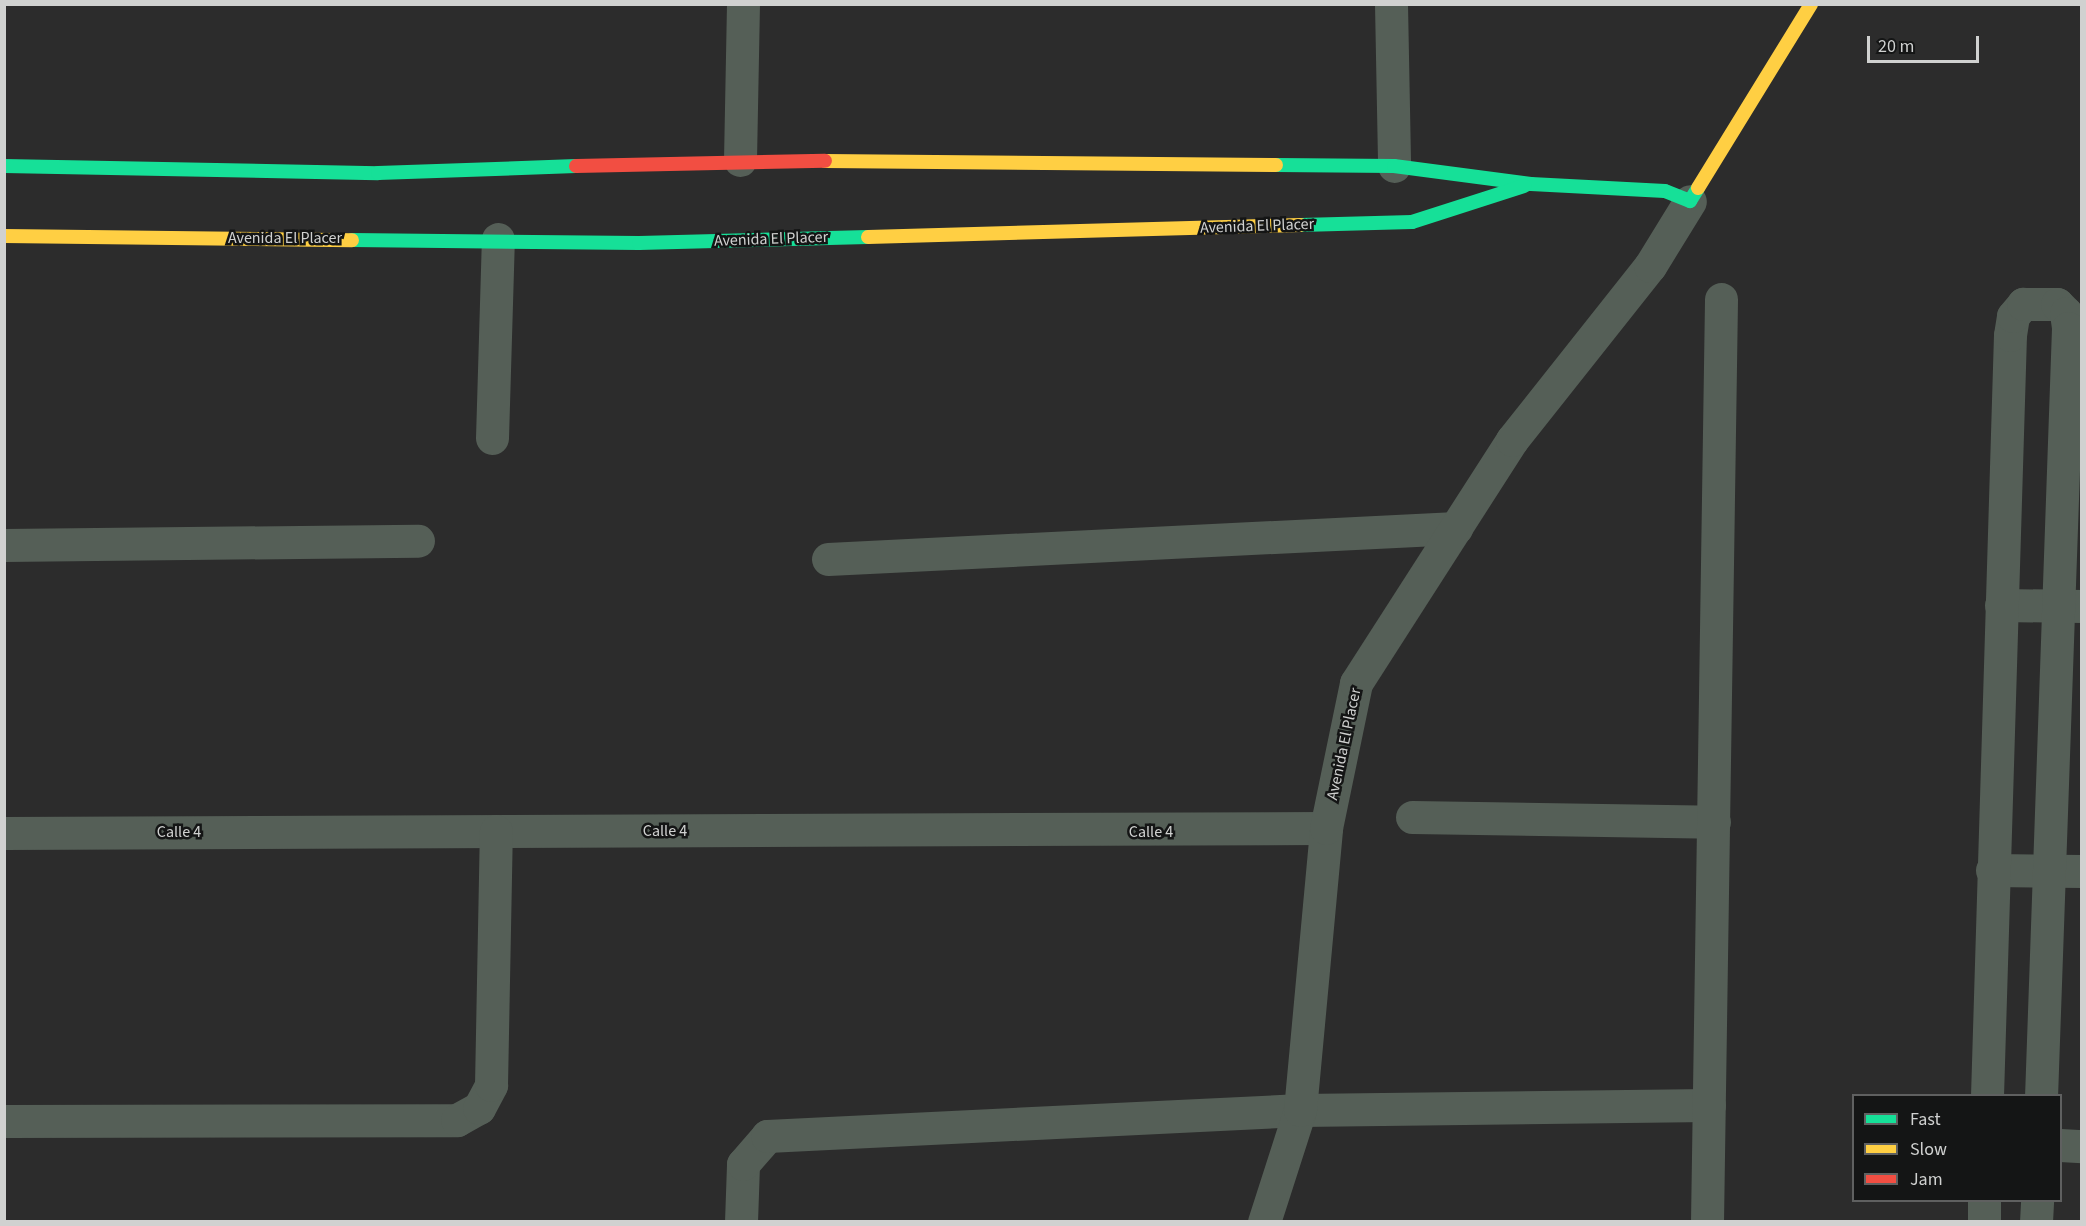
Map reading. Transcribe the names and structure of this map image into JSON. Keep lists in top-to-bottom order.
{
  "streets": {
    "street": ["Avenida El Placer", "Calle 4"]
  },
  "crossings": [
    ["Avenida El Placer", "Calle 4"]
  ],
  "legend": ["Fast", "Slow", "Jam"],
  "scale_bar": "20 m"
}
